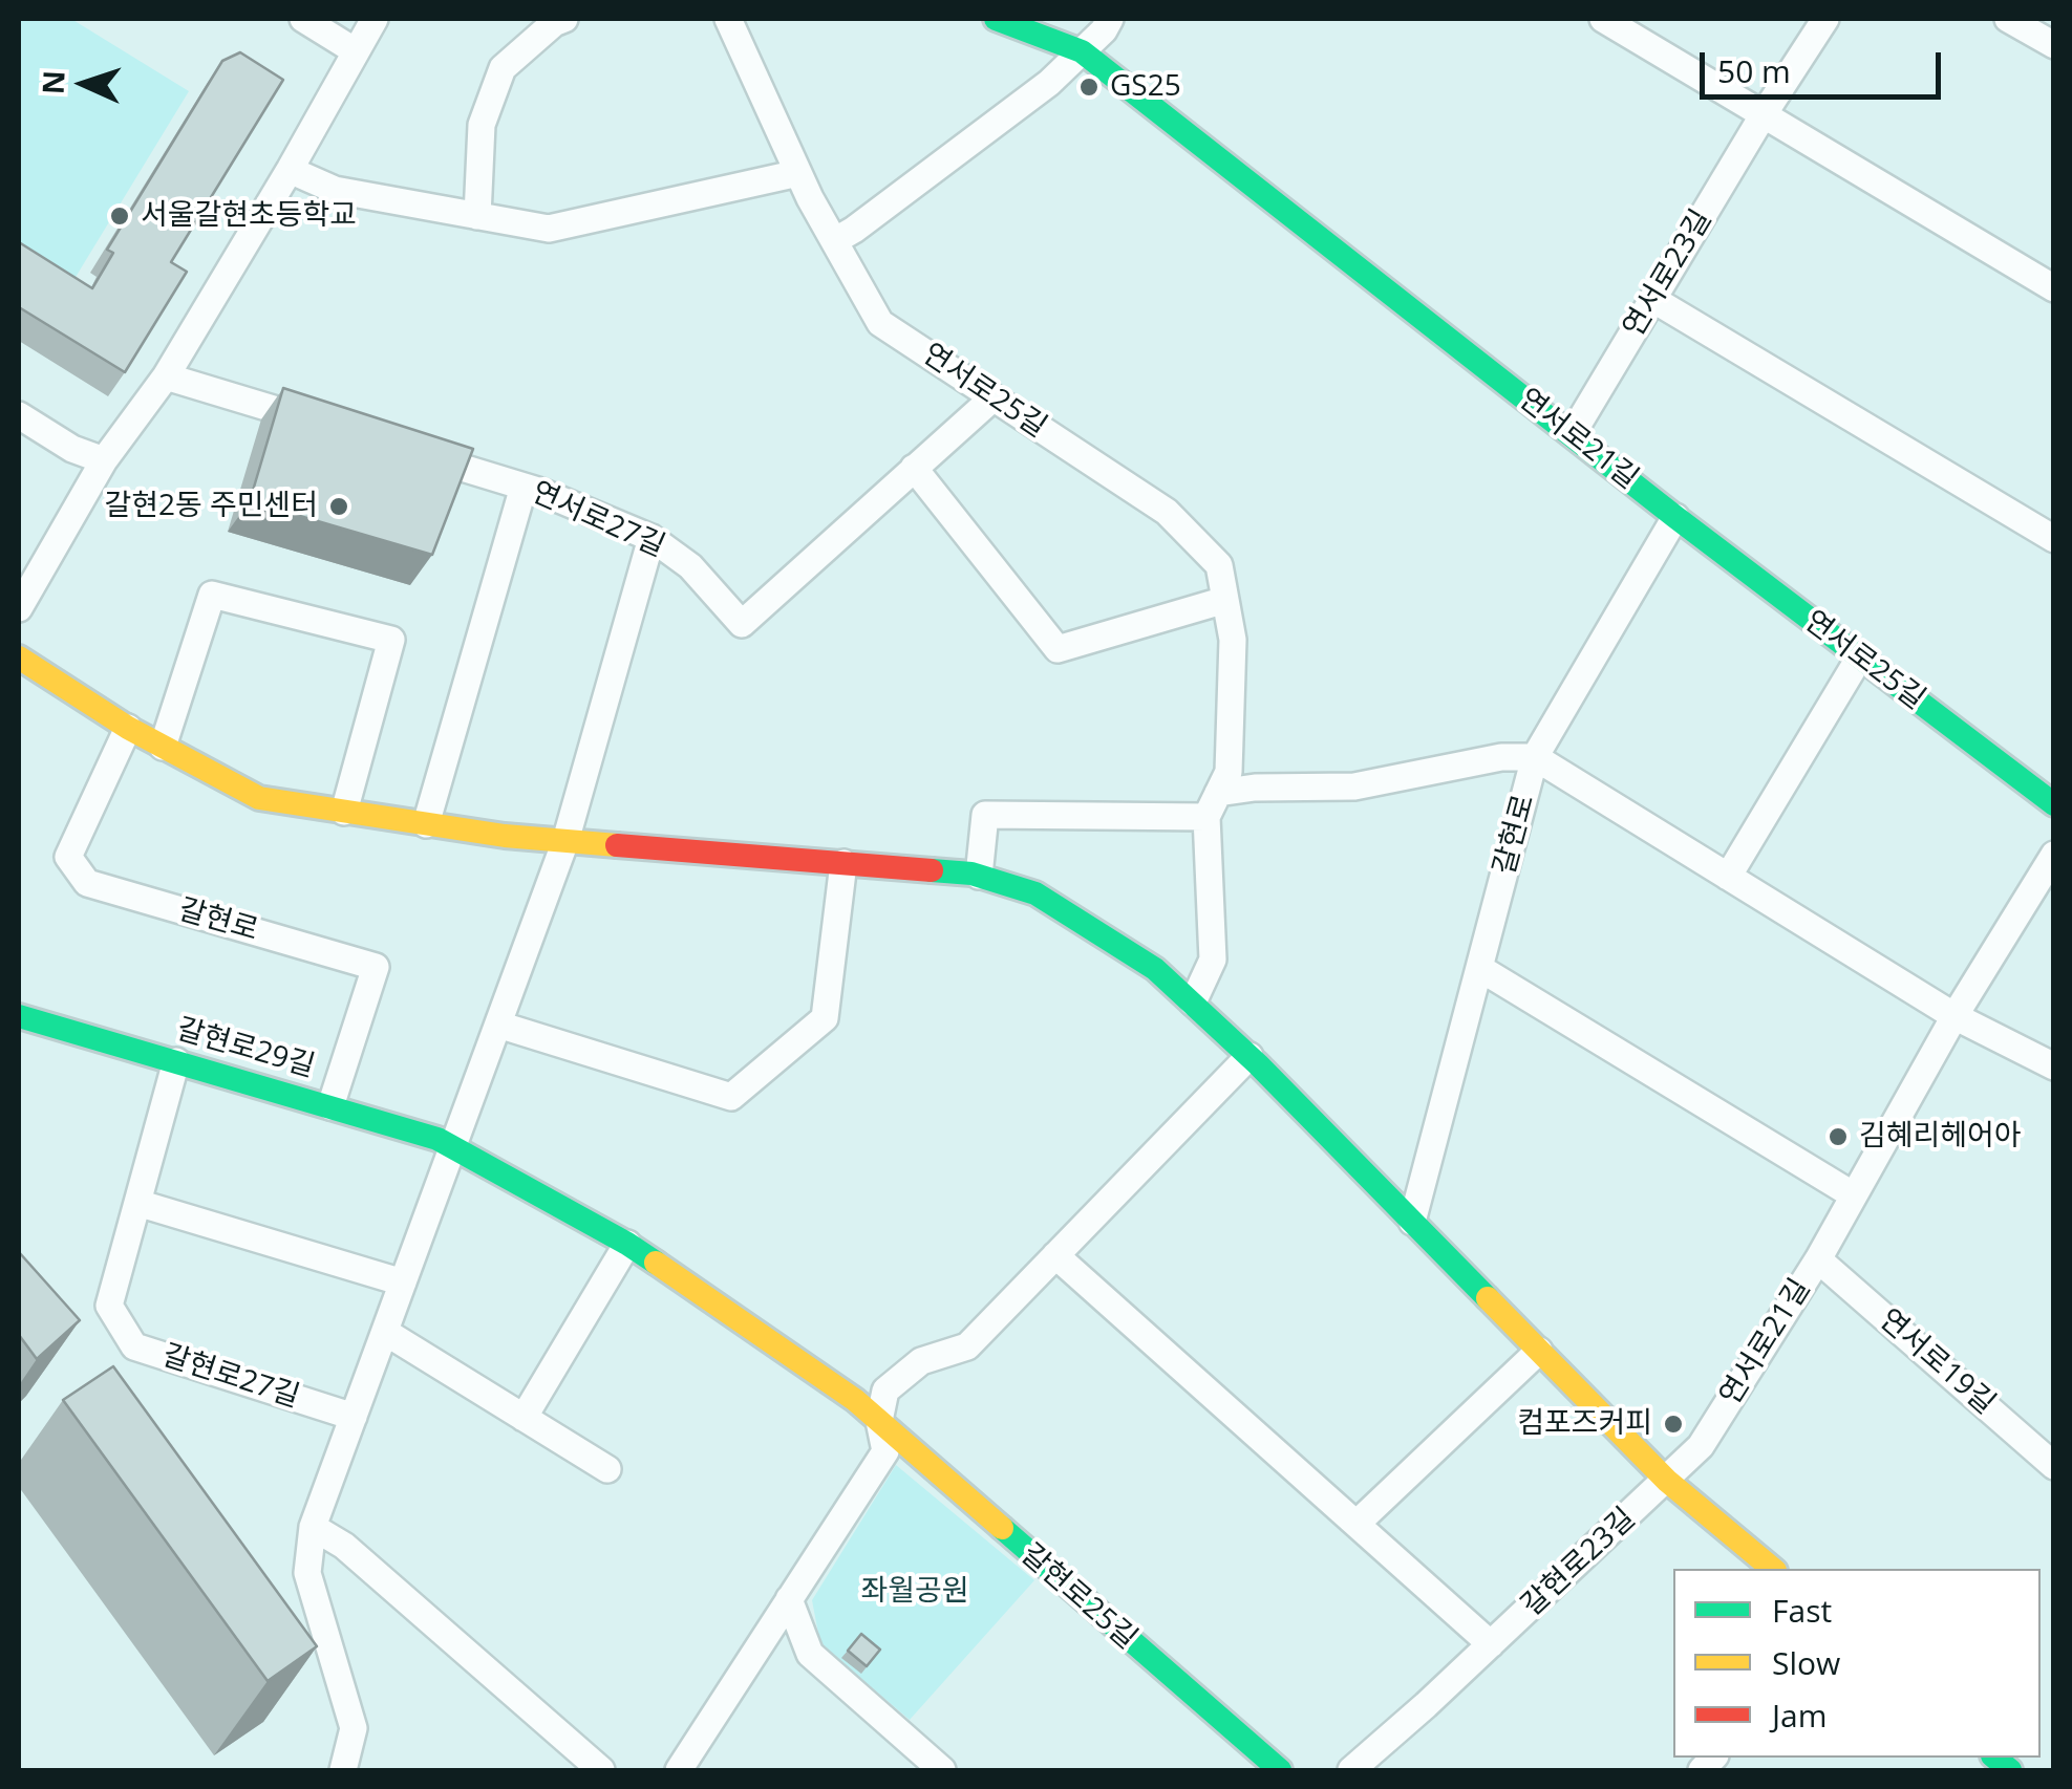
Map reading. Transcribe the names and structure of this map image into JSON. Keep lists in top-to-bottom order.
{
  "streets": {
    "street": [
      "연서로23길",
      "연서로25길",
      "연서로21길",
      "연서로27길",
      "갈현로",
      "갈현로29길",
      "연서로19길",
      "갈현로27길",
      "갈현로23길",
      "갈현로25길"
    ]
  },
  "crossings": [
    ["연서로23길", "연서로21길"],
    ["연서로25길", "연서로21길"],
    ["연서로25길", "연서로27길"],
    ["연서로21길", "연서로19길"],
    ["연서로21길", "갈현로23길"],
    ["갈현로", "갈현로29길"],
    ["갈현로29길", "갈현로27길"]
  ],
  "parks": ["좌월공원"],
  "places": [
    "GS25",
    "서울갈현초등학교",
    "갈현2동 주민센터",
    "김혜리헤어아",
    "컴포즈커피"
  ],
  "legend": ["Fast", "Slow", "Jam"],
  "scale_bar": "50 m",
  "north": "left"
}
